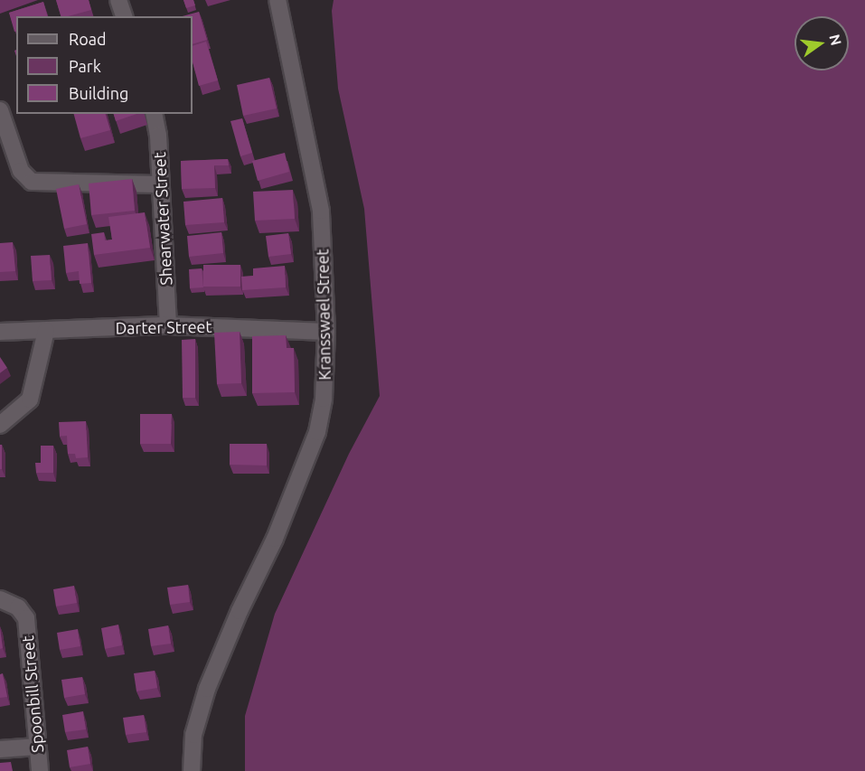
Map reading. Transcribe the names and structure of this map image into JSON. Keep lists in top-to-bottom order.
{
  "streets": {
    "street": [
      "Shearwater Street",
      "Kransswael Street",
      "Darter Street",
      "Spoonbill Street"
    ]
  },
  "crossings": [
    ["Shearwater Street", "Darter Street"],
    ["Kransswael Street", "Darter Street"]
  ],
  "legend": ["Road", "Park", "Building"],
  "north": "right"
}
